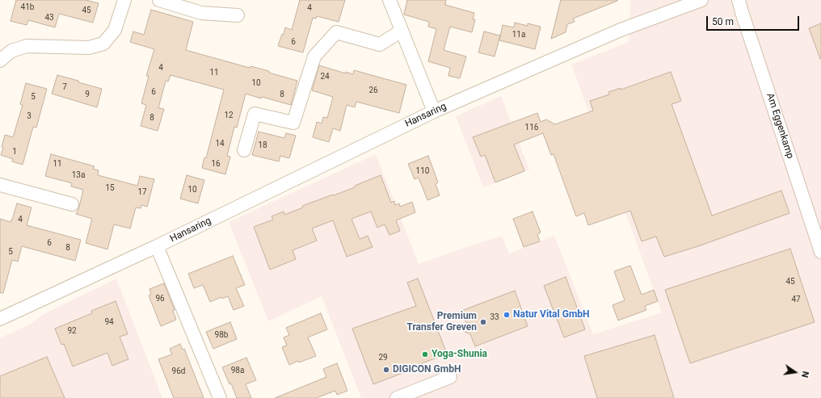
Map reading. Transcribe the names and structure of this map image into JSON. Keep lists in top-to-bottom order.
{
  "streets": {
    "street": ["Hansaring", "Am Eggenkamp"]
  },
  "places": [
    "Natur Vital GmbH",
    "Premium Transfer Greven",
    "Yoga-Shunia",
    "DIGICON GmbH"
  ],
  "house_numbers": [
    "41b",
    "4",
    "45",
    "43",
    "11a",
    "6",
    "4",
    "11",
    "24",
    "10",
    "7",
    "26",
    "6",
    "9",
    "8",
    "5",
    "12",
    "3",
    "8",
    "116",
    "14",
    "18",
    "1",
    "11",
    "16",
    "110",
    "13a",
    "15",
    "10",
    "17",
    "4",
    "6",
    "8",
    "5",
    "45",
    "96",
    "47",
    "33",
    "94",
    "92",
    "98b",
    "29",
    "98a",
    "96d"
  ],
  "scale_bar": "50 m",
  "north": "right"
}
